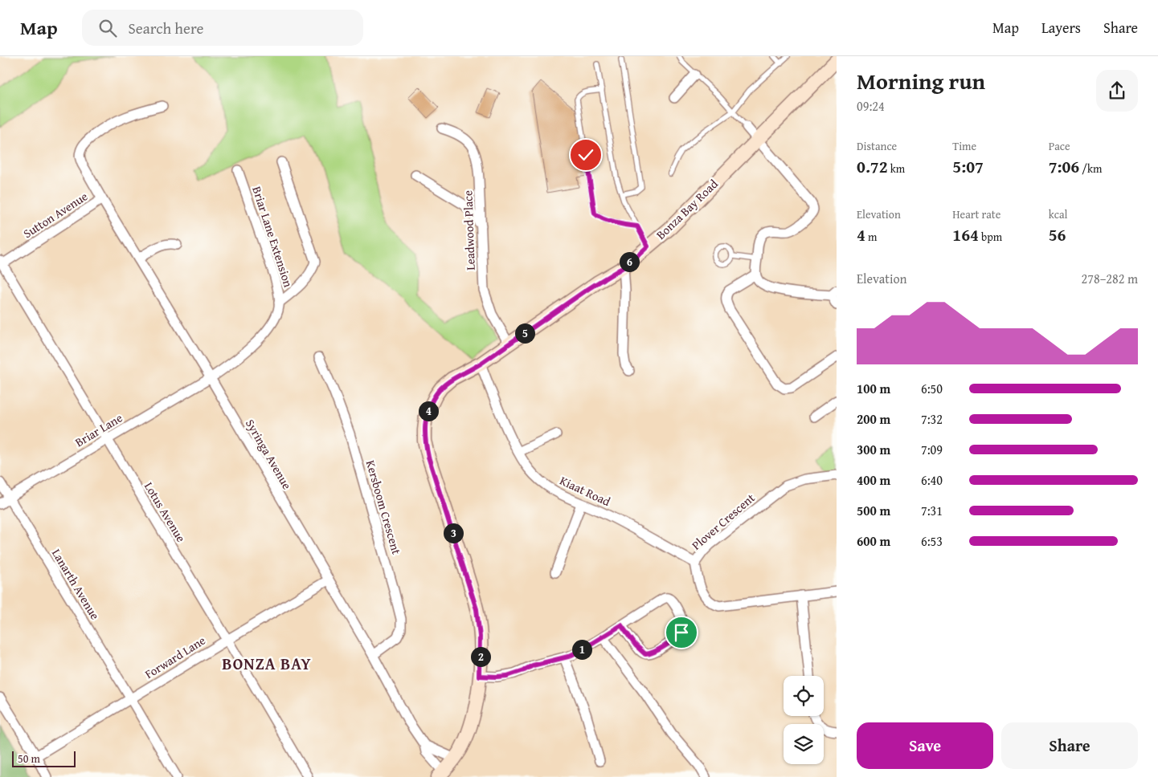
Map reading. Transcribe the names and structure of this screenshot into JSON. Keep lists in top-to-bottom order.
{
  "streets": {
    "street": [
      "Bonza Bay Road",
      "Sutton Avenue",
      "Leadwood Place",
      "Briar Lane Extension",
      "Briar Lane",
      "Syringa Avenue",
      "Kiaat Road",
      "Kersboom Crescent",
      "Lotus Avenue",
      "Plover Crescent",
      "Lanarth Avenue",
      "Forward Lane"
    ]
  },
  "crossings": [
    ["Bonza Bay Road", "Leadwood Place"],
    ["Bonza Bay Road", "Syringa Avenue"],
    ["Bonza Bay Road", "Kiaat Road"],
    ["Sutton Avenue", "Syringa Avenue"],
    ["Sutton Avenue", "Lotus Avenue"],
    ["Briar Lane Extension", "Briar Lane"],
    ["Briar Lane Extension", "Syringa Avenue"],
    ["Briar Lane", "Syringa Avenue"],
    ["Briar Lane", "Lotus Avenue"],
    ["Briar Lane", "Lanarth Avenue"],
    ["Syringa Avenue", "Kersboom Crescent"],
    ["Syringa Avenue", "Forward Lane"],
    ["Kiaat Road", "Plover Crescent"],
    ["Lotus Avenue", "Forward Lane"],
    ["Lanarth Avenue", "Forward Lane"]
  ],
  "districts": ["BONZA BAY"],
  "scale_bar": "50 m",
  "page": {
    "header": "Map",
    "search": "Search here",
    "nav": ["Map", "Layers", "Share"],
    "heading": ["Morning run", "09:24"],
    "stats": [
      ["Distance", "0.72 km"],
      ["Time", "5:07"],
      ["Pace", "7:06 /km"],
      ["Elevation", "4 m"],
      ["Heart rate", "164 bpm"],
      ["kcal", "56"]
    ],
    "pins": [
      "6",
      "5",
      "4",
      "3",
      "1",
      "2"
    ],
    "chart": ["Elevation", "278–282 m"],
    "list": [
      {
        "name": "100 m",
        "note": "6:50"
      },
      {
        "name": "200 m",
        "note": "7:32"
      },
      {
        "name": "300 m",
        "note": "7:09"
      },
      {
        "name": "400 m",
        "note": "6:40"
      },
      {
        "name": "500 m",
        "note": "7:31"
      },
      {
        "name": "600 m",
        "note": "6:53"
      }
    ],
    "buttons": ["Save", "Share"],
    "scale": "50 m"
  }
}
